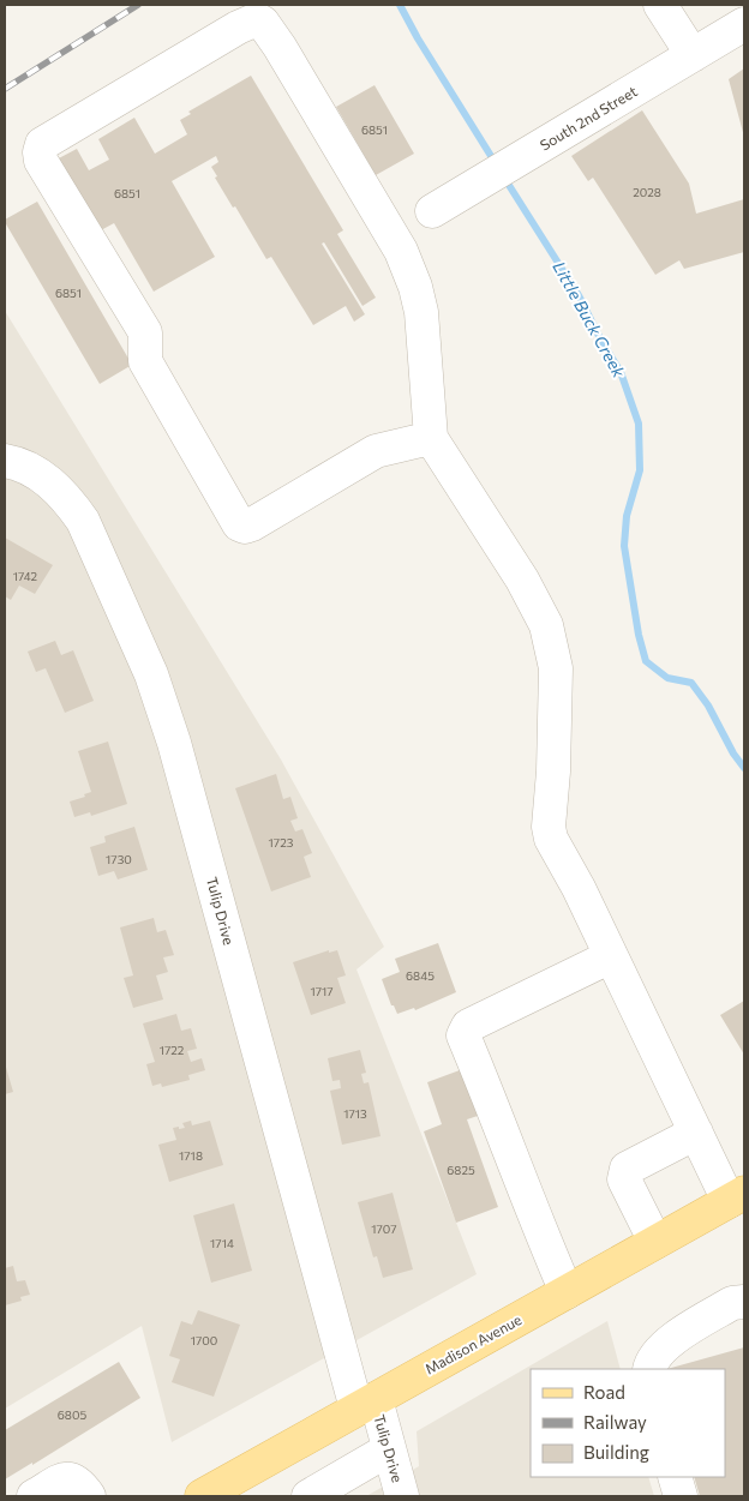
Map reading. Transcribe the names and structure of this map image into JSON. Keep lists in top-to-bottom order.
{
  "streets": {
    "main road": ["Madison Avenue"],
    "street": ["South 2nd Street", "Tulip Drive"]
  },
  "crossings": [
    ["Tulip Drive", "Madison Avenue"]
  ],
  "water": ["Little Buck Creek"],
  "house_numbers": [
    "6851",
    "2028",
    "6851",
    "6851",
    "1742",
    "1723",
    "1730",
    "6845",
    "1717",
    "1722",
    "1713",
    "1718",
    "6825",
    "1707",
    "1714",
    "1700",
    "6805"
  ],
  "legend": ["Road", "Railway", "Building"]
}
